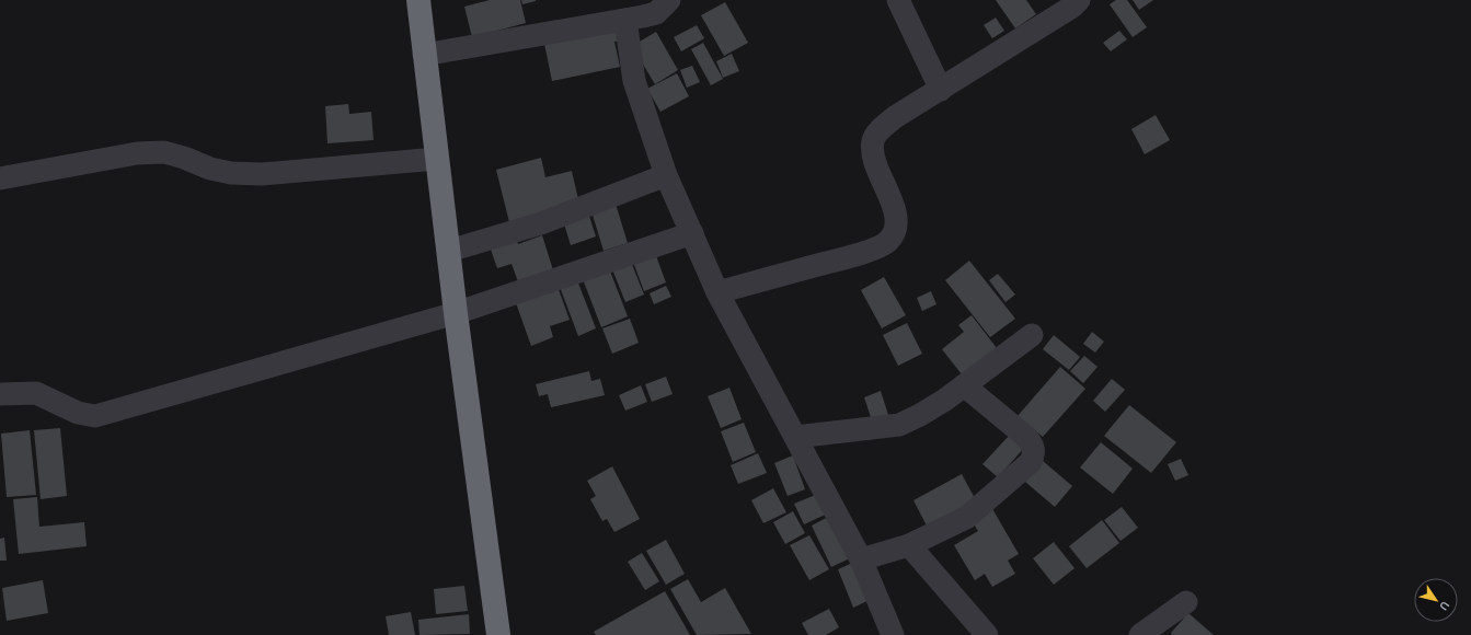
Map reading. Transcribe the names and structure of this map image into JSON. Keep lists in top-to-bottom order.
{
  "north": "bottom right"
}
